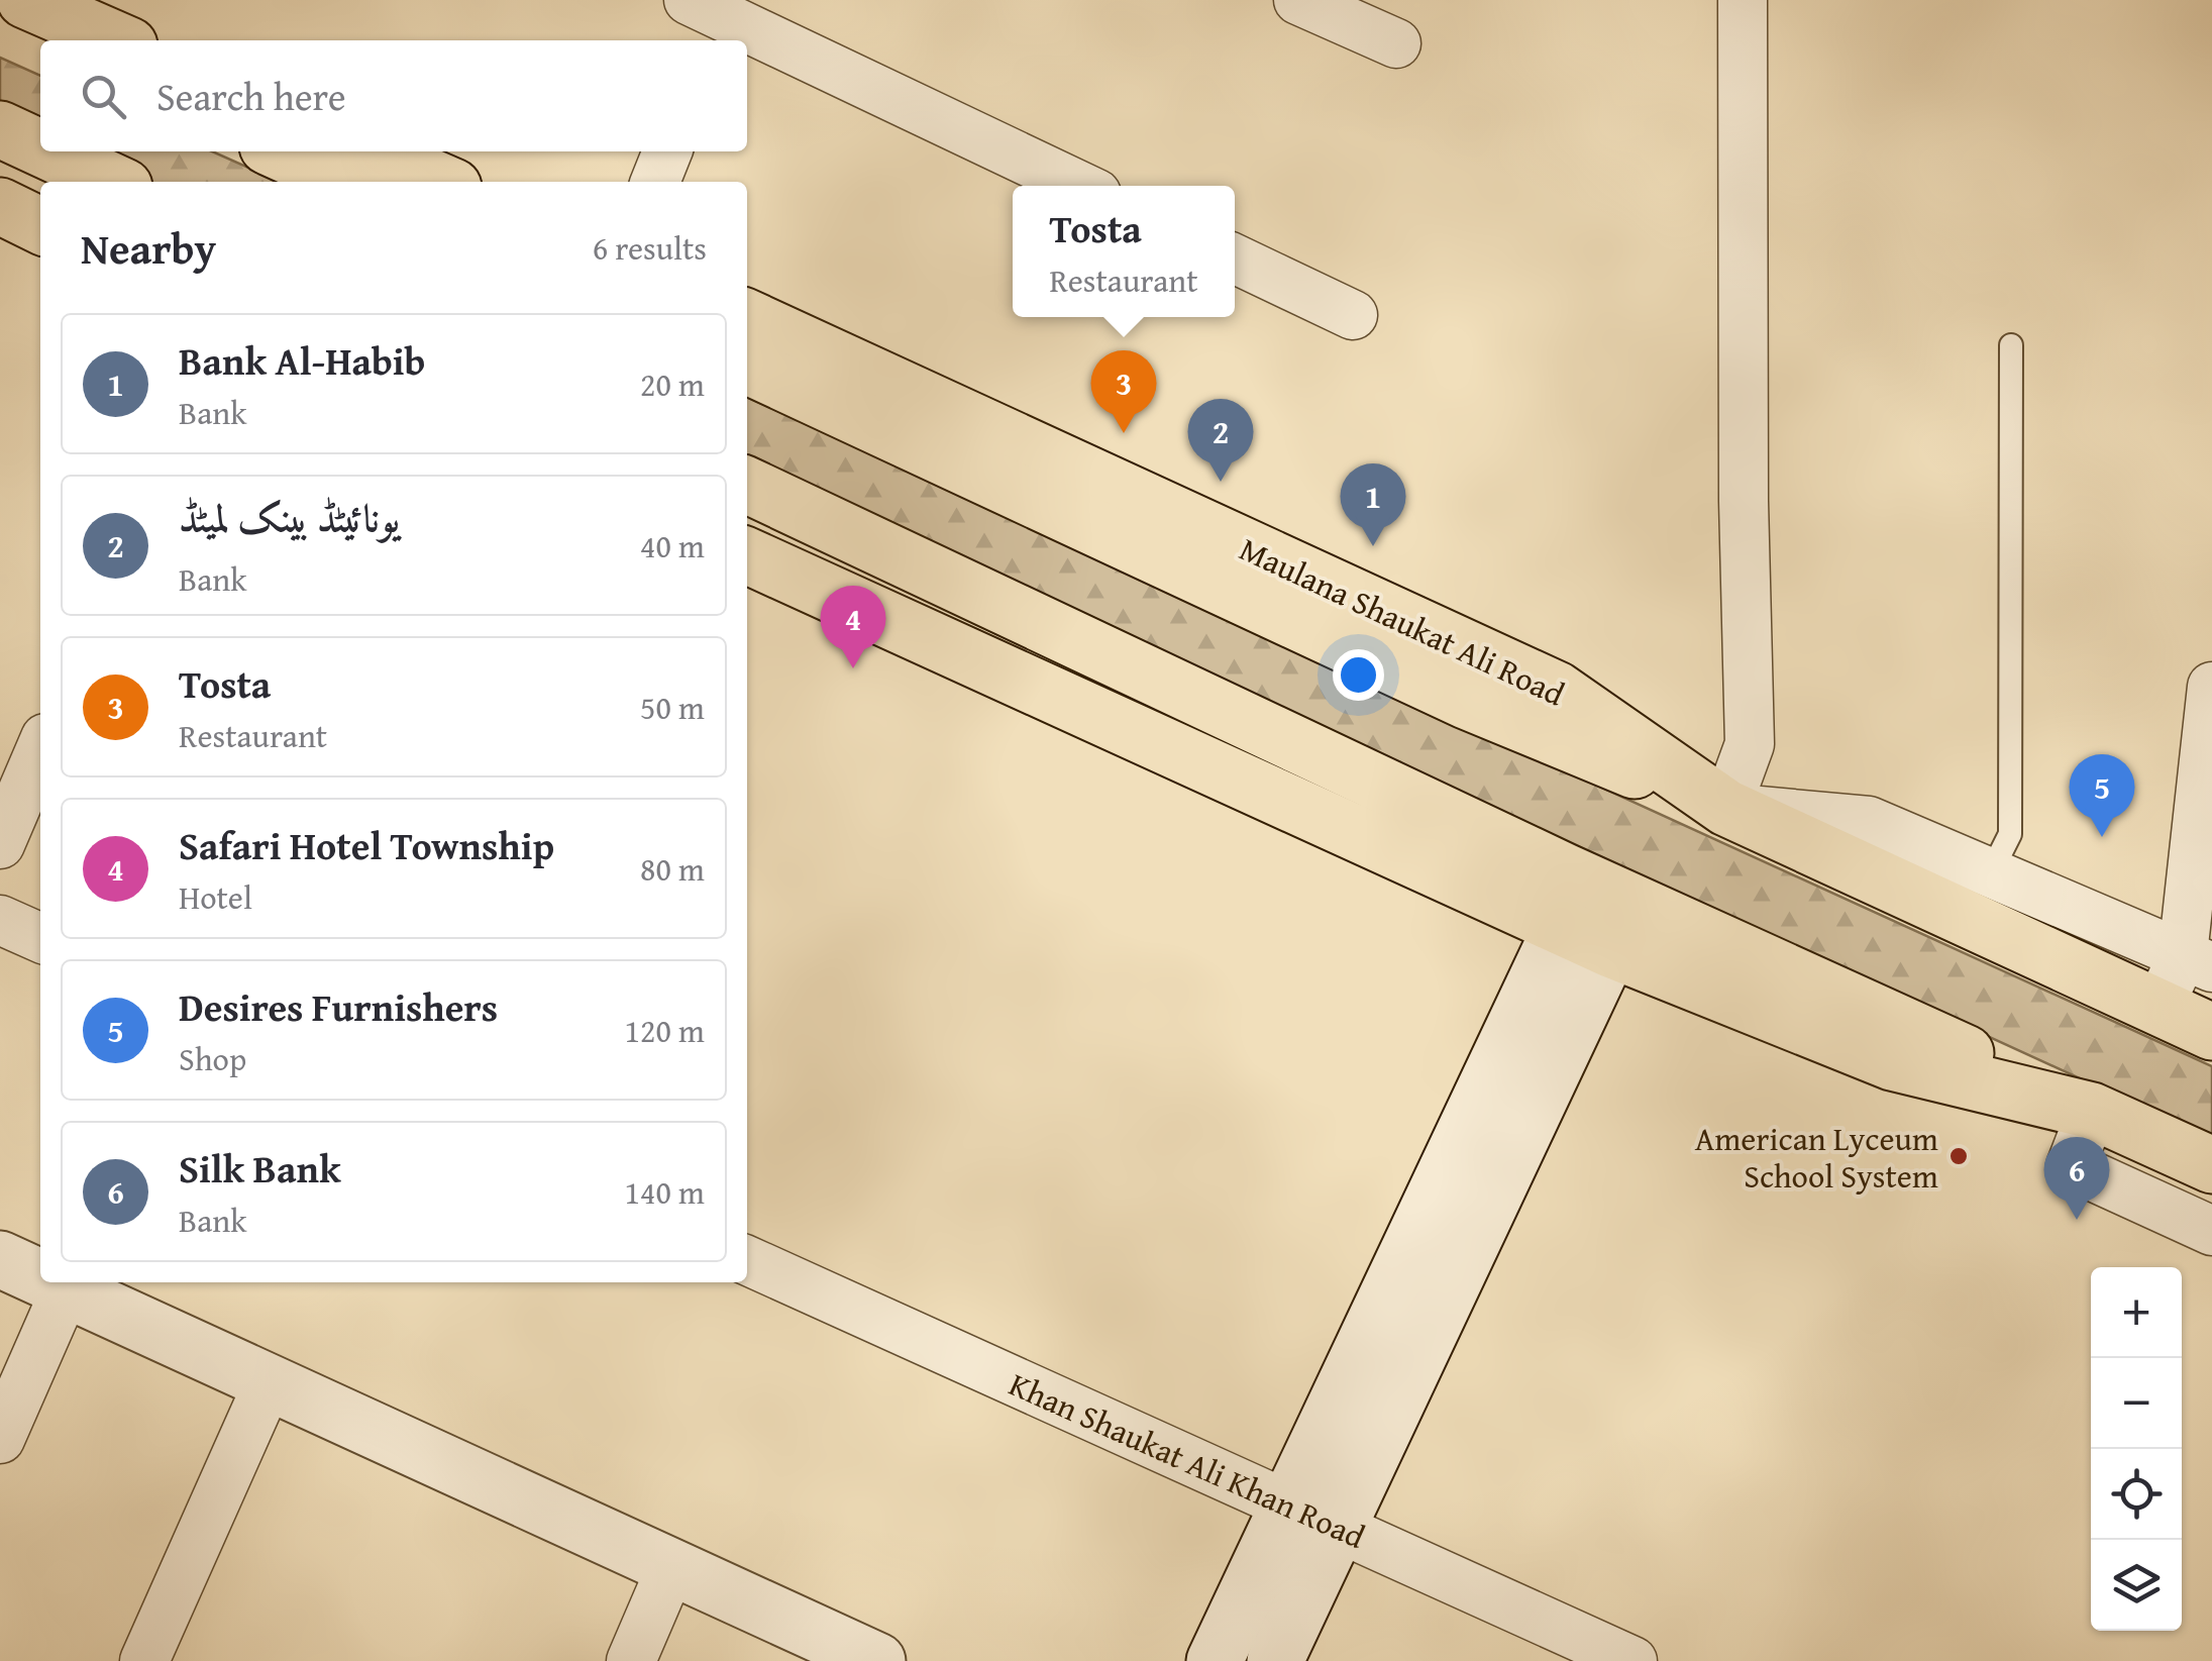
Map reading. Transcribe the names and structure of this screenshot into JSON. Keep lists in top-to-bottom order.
{
  "streets": {
    "main road": ["Maulana Shaukat Ali Road"],
    "street": ["Khan Shaukat Ali Khan Road"]
  },
  "places": ["American Lyceum School System"],
  "page": {
    "search": "Search here",
    "heading": ["Nearby", "6 results"],
    "popup": ["Tosta", "Restaurant"],
    "list": [
      {
        "mark": "1",
        "name": "Bank Al-Habib",
        "note": "Bank",
        "value": "20 m"
      },
      {
        "mark": "2",
        "name": "یونائیٹڈ بینک لمیٹڈ",
        "note": "Bank",
        "value": "40 m"
      },
      {
        "mark": "3",
        "name": "Tosta",
        "note": "Restaurant",
        "value": "50 m"
      },
      {
        "mark": "4",
        "name": "Safari Hotel Township",
        "note": "Hotel",
        "value": "80 m"
      },
      {
        "mark": "5",
        "name": "Desires Furnishers",
        "note": "Shop",
        "value": "120 m"
      },
      {
        "mark": "6",
        "name": "Silk Bank",
        "note": "Bank",
        "value": "140 m"
      }
    ],
    "pins": [
      "3",
      "2",
      "1",
      "4",
      "5",
      "6"
    ],
    "map_buttons": ["+", "−"]
  }
}
